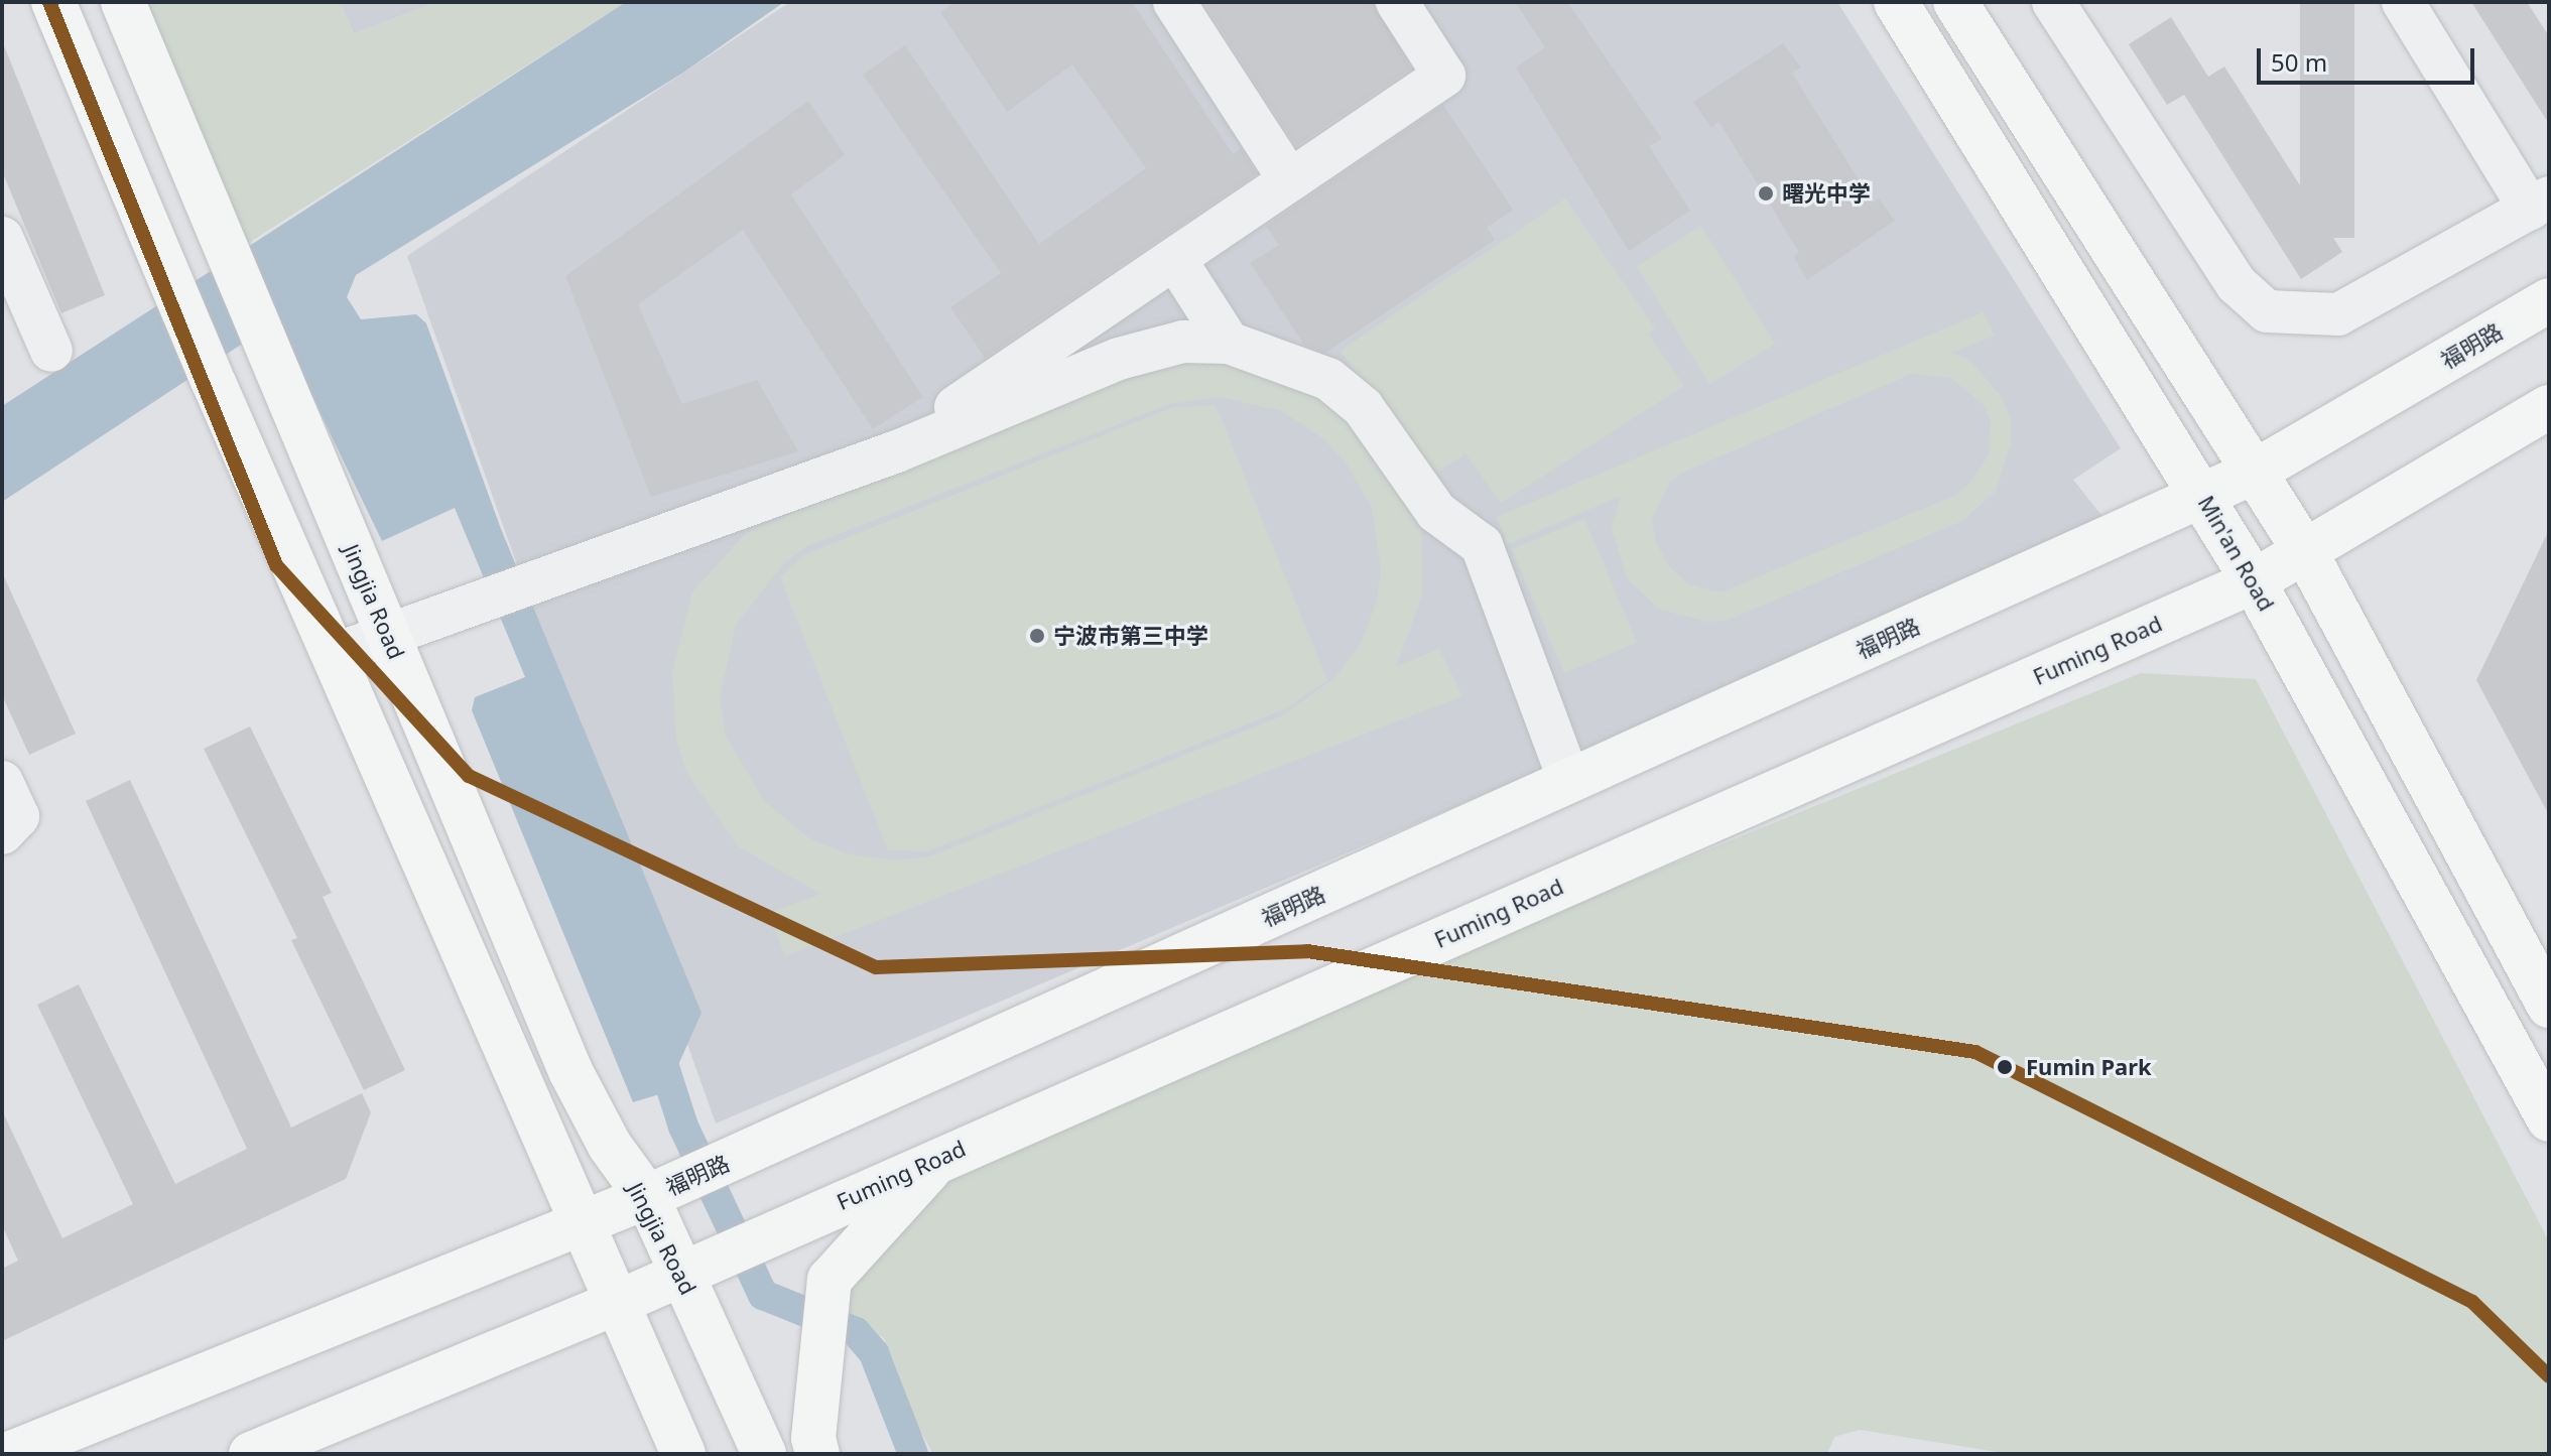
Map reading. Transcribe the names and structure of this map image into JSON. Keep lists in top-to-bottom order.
{
  "streets": {
    "main road": [
      "福明路",
      "Min'an Road",
      "Jingjia Road",
      "Fuming Road"
    ]
  },
  "crossings": [
    ["福明路", "Min'an Road"],
    ["福明路", "Jingjia Road"],
    ["Min'an Road", "Fuming Road"],
    ["Jingjia Road", "Fuming Road"]
  ],
  "places": ["曙光中学", "宁波市第三中学", "Fumin Park"],
  "scale_bar": "50 m"
}
